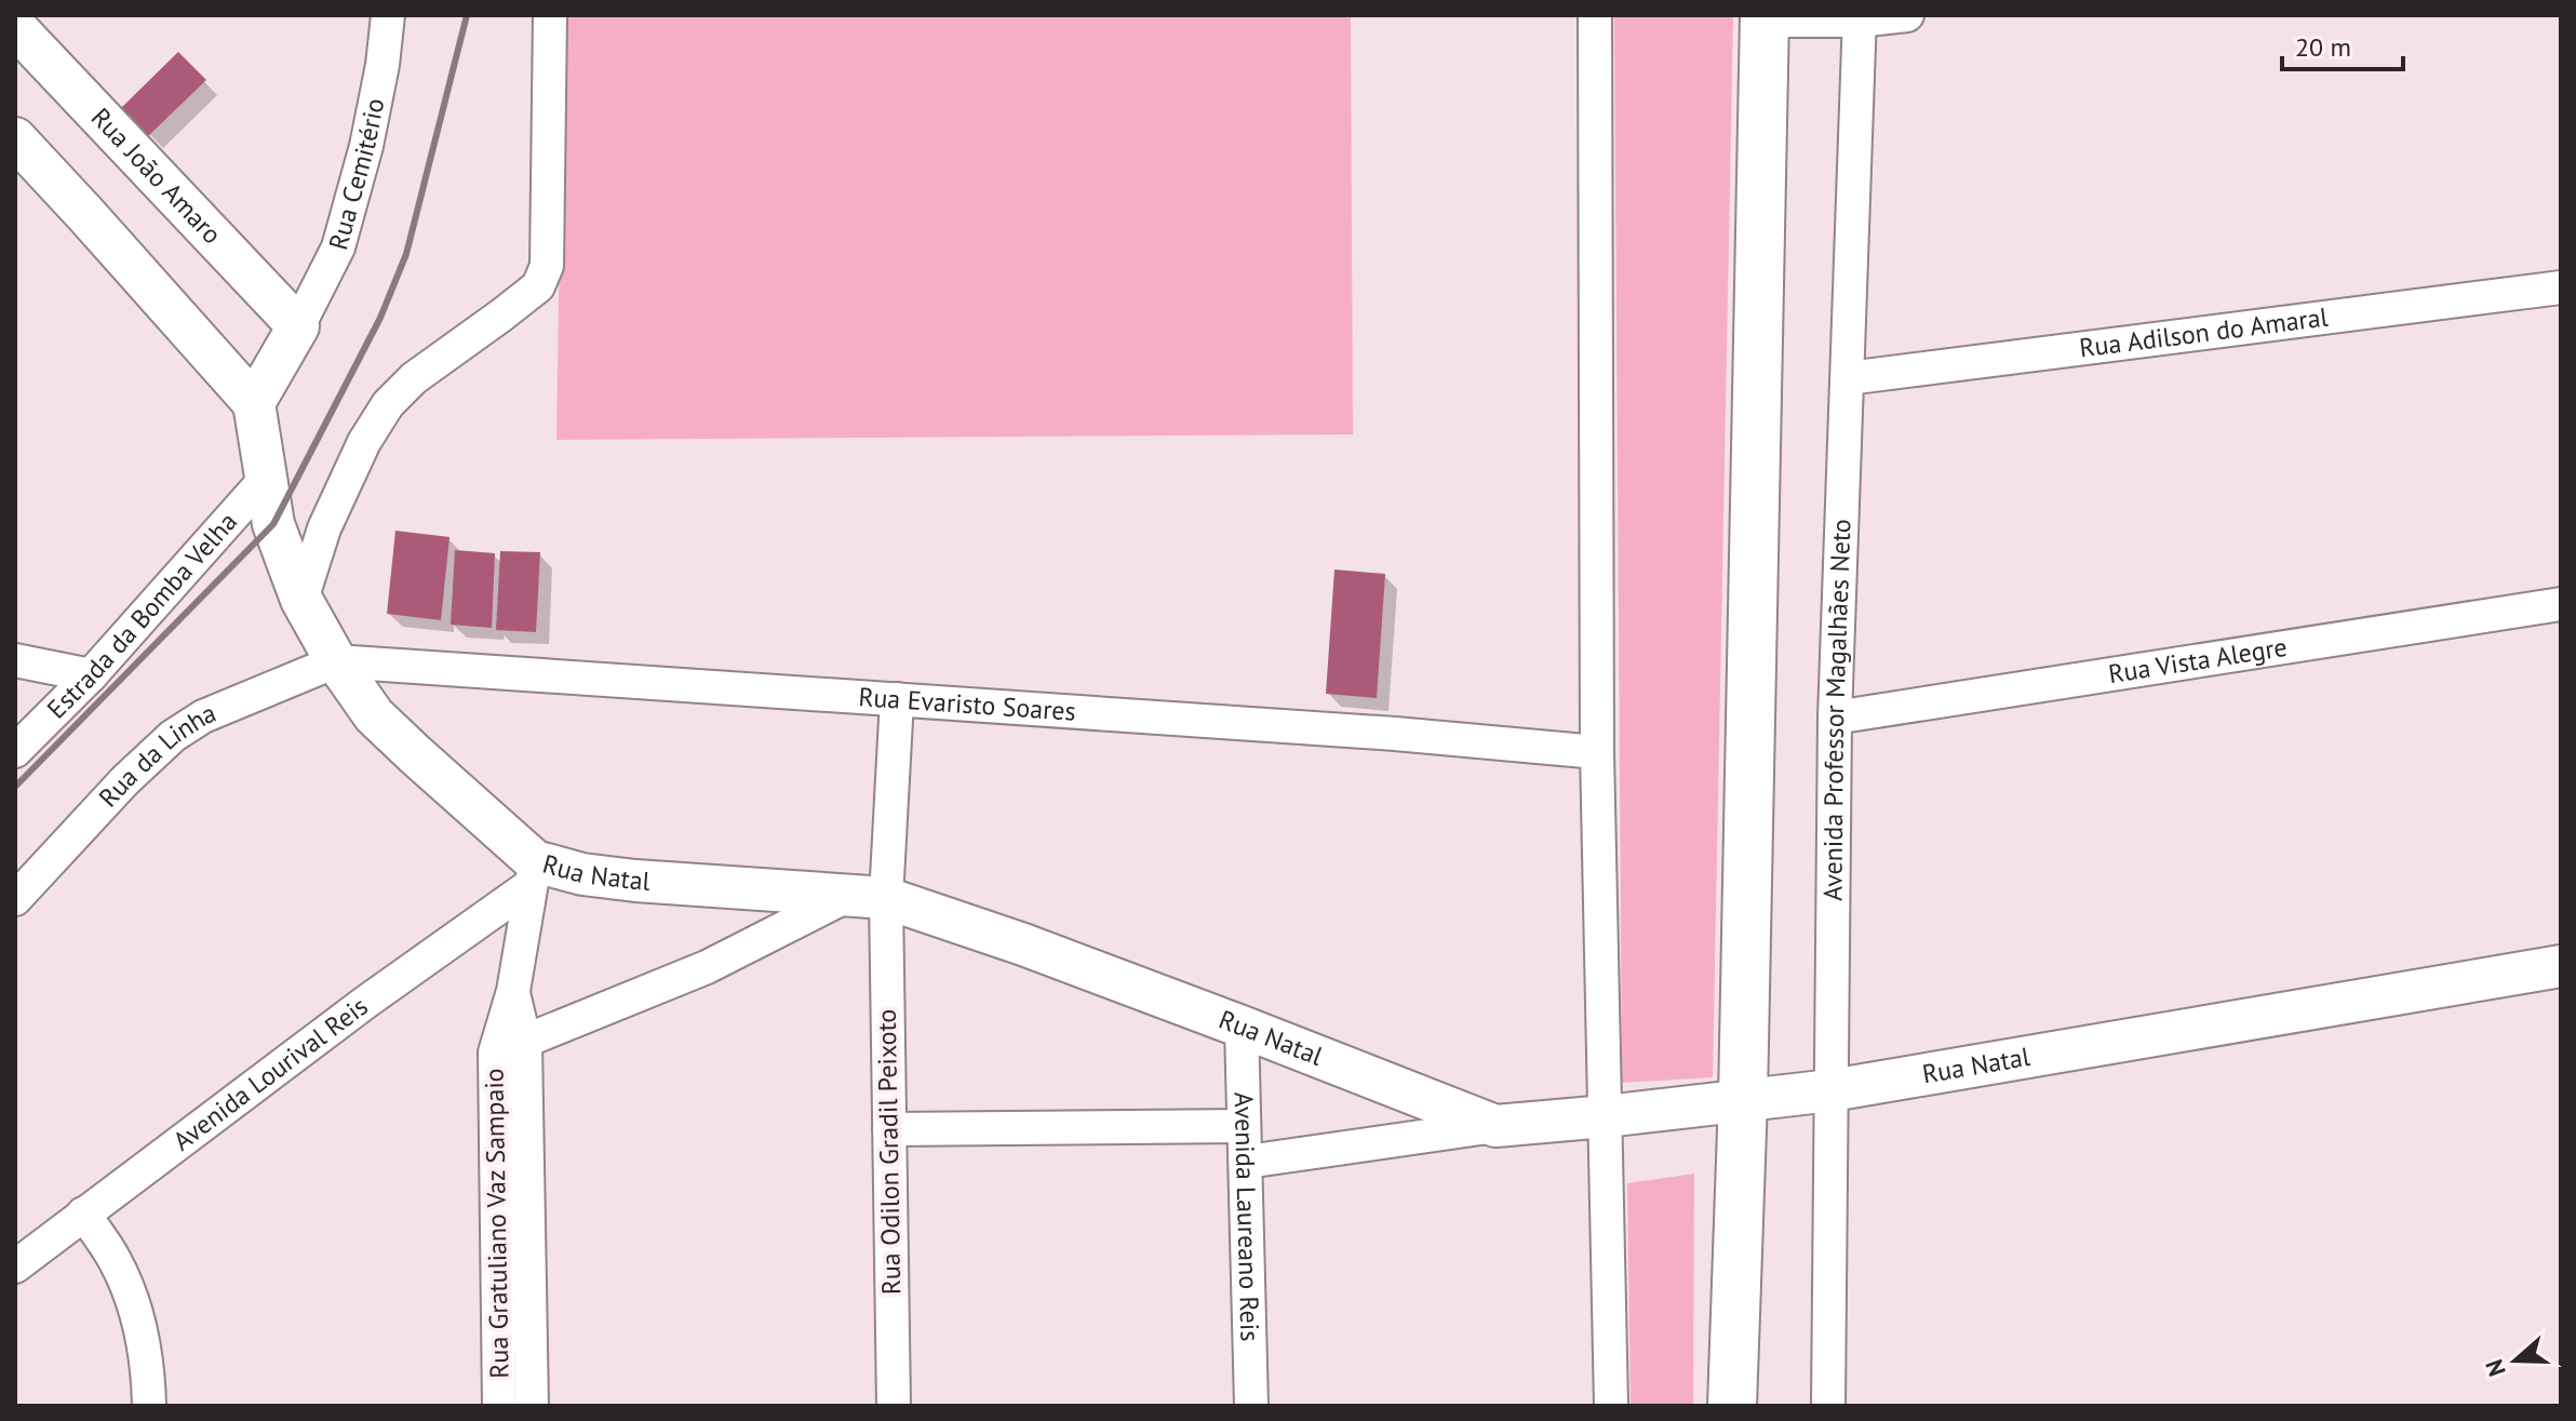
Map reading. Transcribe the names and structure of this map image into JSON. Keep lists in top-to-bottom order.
{
  "streets": {
    "street": [
      "Rua Cemitério",
      "Rua João Amaro",
      "Rua Adilson do Amaral",
      "Estrada da Bomba Velha",
      "Rua Vista Alegre",
      "Rua Evaristo Soares",
      "Avenida Professor Magalhães Neto",
      "Rua da Linha",
      "Rua Natal",
      "Avenida Lourival Reis",
      "Rua Odilon Gradil Peixoto",
      "Avenida Laureano Reis",
      "Rua Gratuliano Vaz Sampaio"
    ]
  },
  "crossings": [
    ["Rua Cemitério", "Rua João Amaro"],
    ["Rua Adilson do Amaral", "Avenida Professor Magalhães Neto"],
    ["Estrada da Bomba Velha", "Rua Natal"],
    ["Rua Vista Alegre", "Avenida Professor Magalhães Neto"],
    ["Rua Evaristo Soares", "Rua da Linha"],
    ["Rua Evaristo Soares", "Rua Natal"],
    ["Rua Evaristo Soares", "Rua Odilon Gradil Peixoto"],
    ["Avenida Professor Magalhães Neto", "Rua Natal"],
    ["Rua da Linha", "Rua Natal"],
    ["Rua Natal", "Avenida Lourival Reis"],
    ["Rua Natal", "Rua Odilon Gradil Peixoto"],
    ["Rua Natal", "Avenida Laureano Reis"],
    ["Rua Natal", "Rua Gratuliano Vaz Sampaio"],
    ["Avenida Lourival Reis", "Rua Gratuliano Vaz Sampaio"]
  ],
  "scale_bar": "20 m",
  "north": "left"
}
